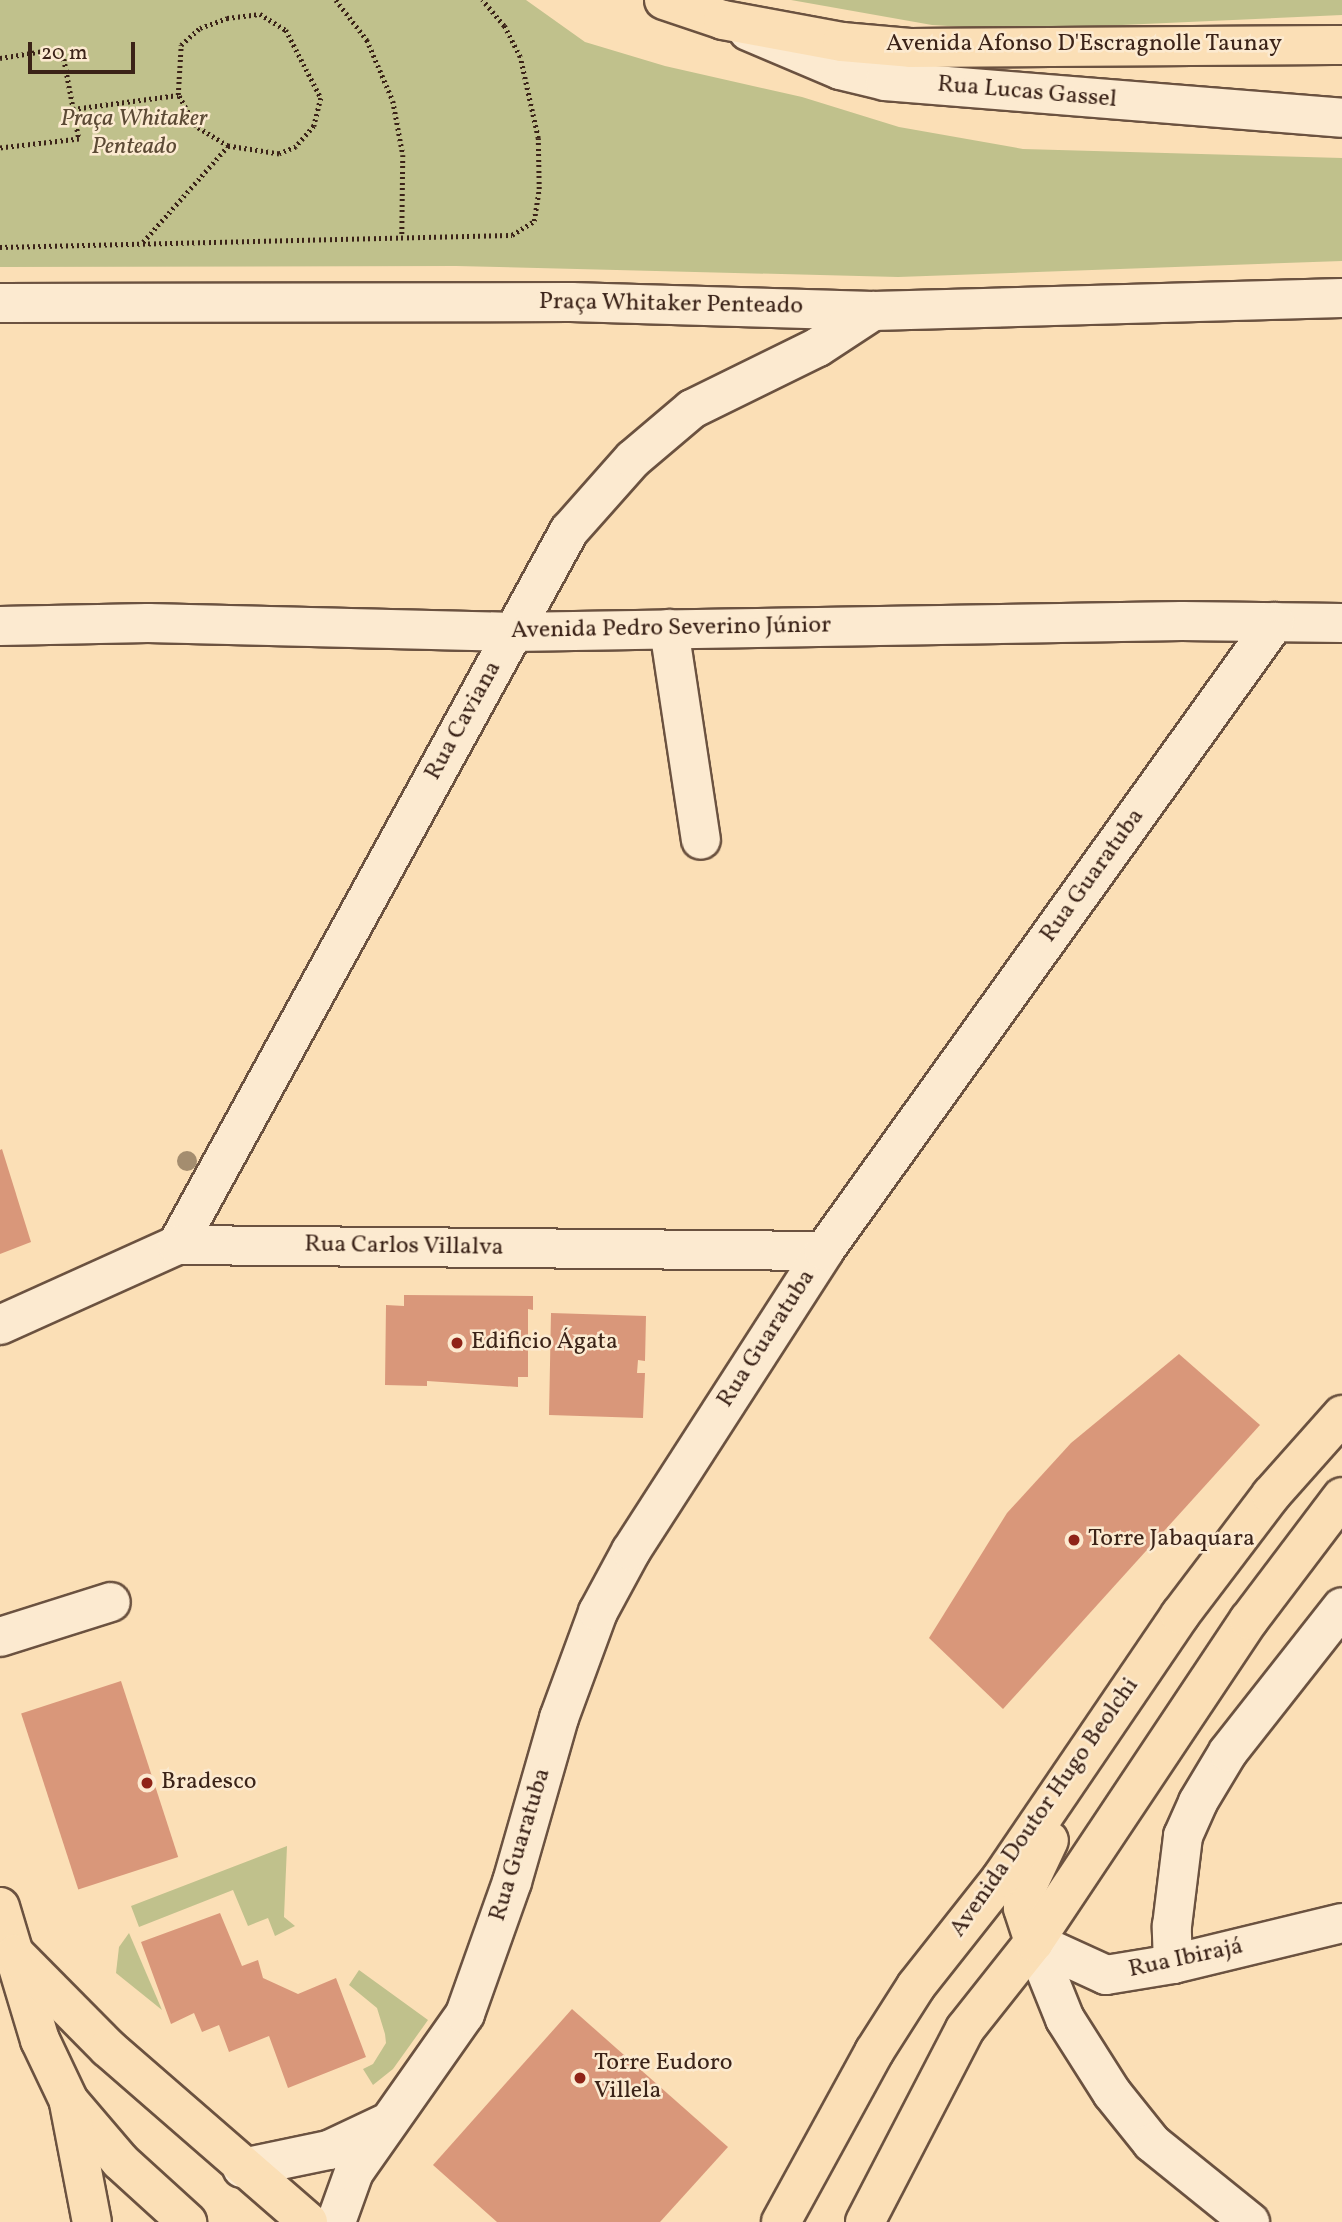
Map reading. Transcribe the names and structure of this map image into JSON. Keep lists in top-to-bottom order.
{
  "streets": {
    "main road": ["Avenida Afonso D'Escragnolle Taunay", "Avenida Doutor Hugo Beolchi"],
    "street": [
      "Rua Lucas Gassel",
      "Praça Whitaker Penteado",
      "Avenida Pedro Severino Júnior",
      "Rua Caviana",
      "Rua Guaratuba",
      "Rua Carlos Villalva",
      "Rua Ibirajá"
    ]
  },
  "crossings": [
    ["Avenida Afonso D'Escragnolle Taunay", "Rua Lucas Gassel"],
    ["Praça Whitaker Penteado", "Rua Caviana"],
    ["Avenida Pedro Severino Júnior", "Rua Caviana"],
    ["Avenida Pedro Severino Júnior", "Rua Guaratuba"],
    ["Rua Caviana", "Rua Carlos Villalva"],
    ["Rua Guaratuba", "Rua Carlos Villalva"]
  ],
  "parks": ["Praça Whitaker Penteado"],
  "places": [
    "Edificio Ágata",
    "Torre Jabaquara",
    "Bradesco",
    "Torre Eudoro Villela"
  ],
  "scale_bar": "20 m"
}
